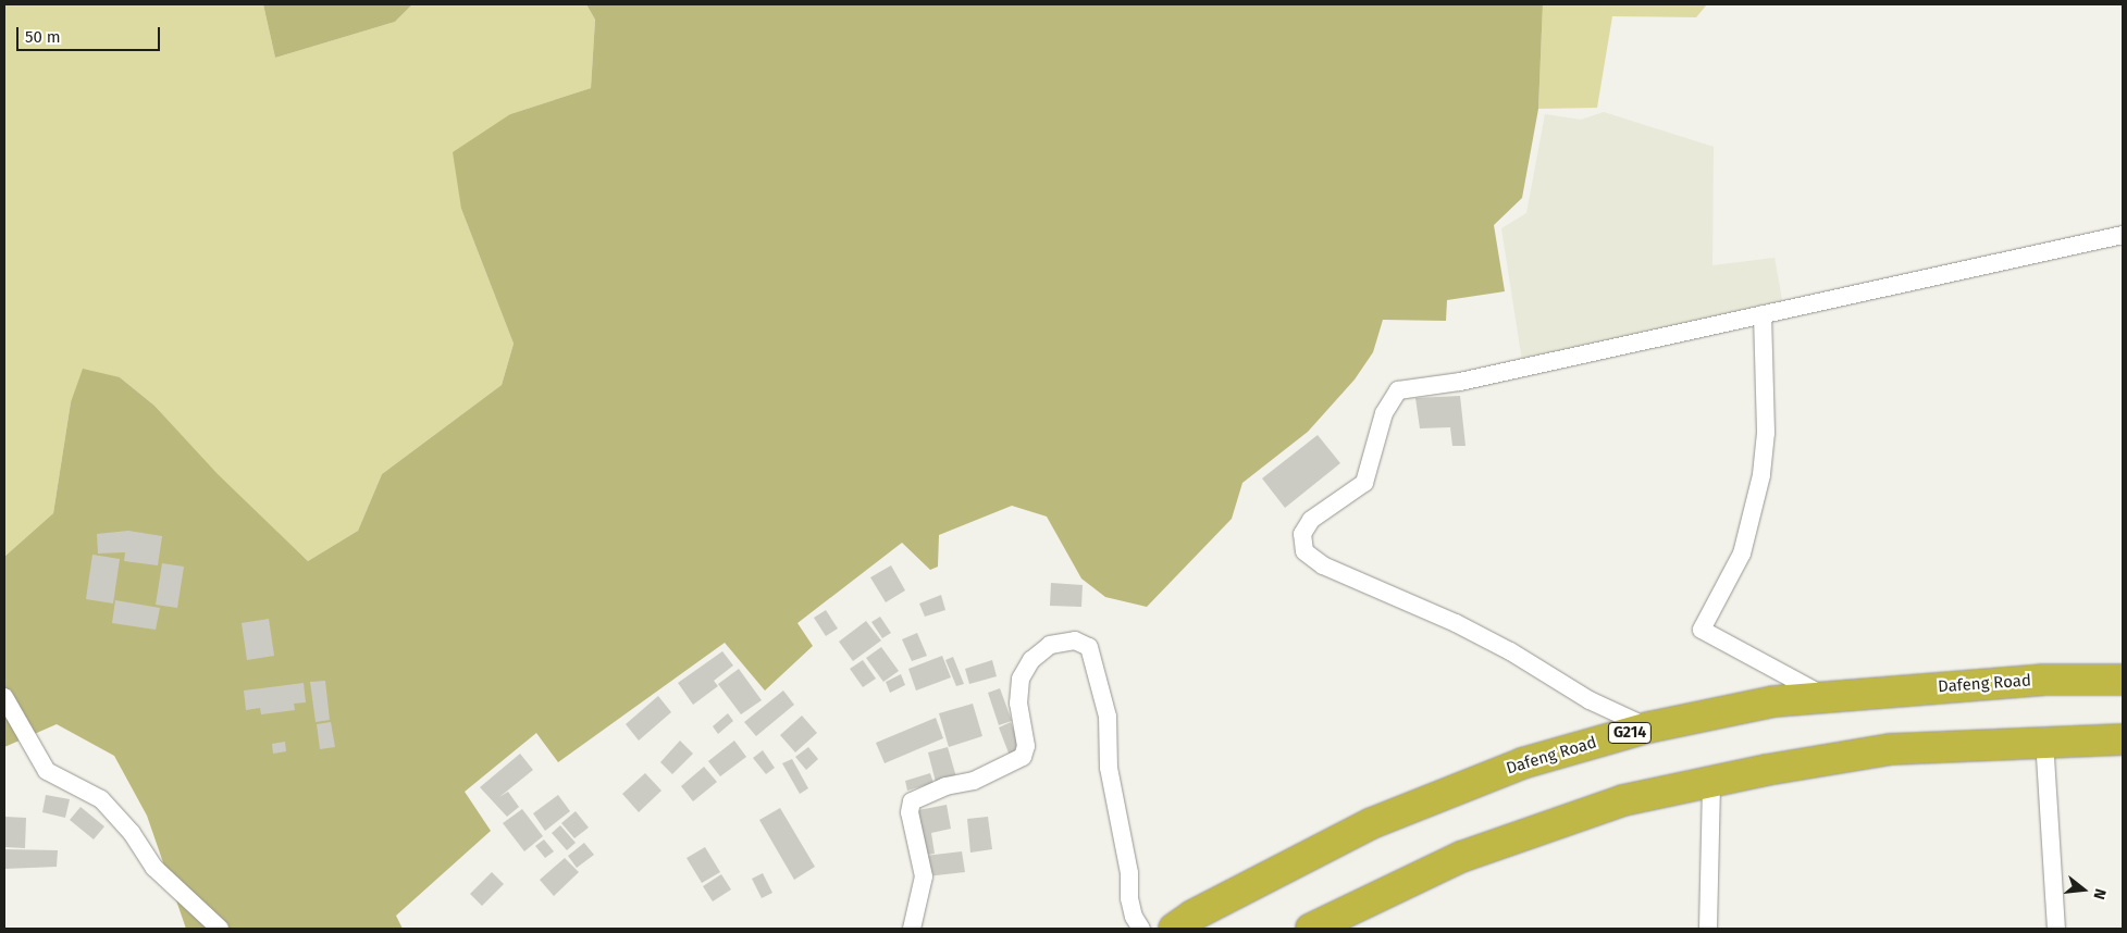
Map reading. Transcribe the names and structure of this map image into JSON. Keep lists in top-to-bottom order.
{
  "streets": {
    "highway": ["Dafeng Road", "G214"]
  },
  "scale_bar": "50 m",
  "north": "right"
}
